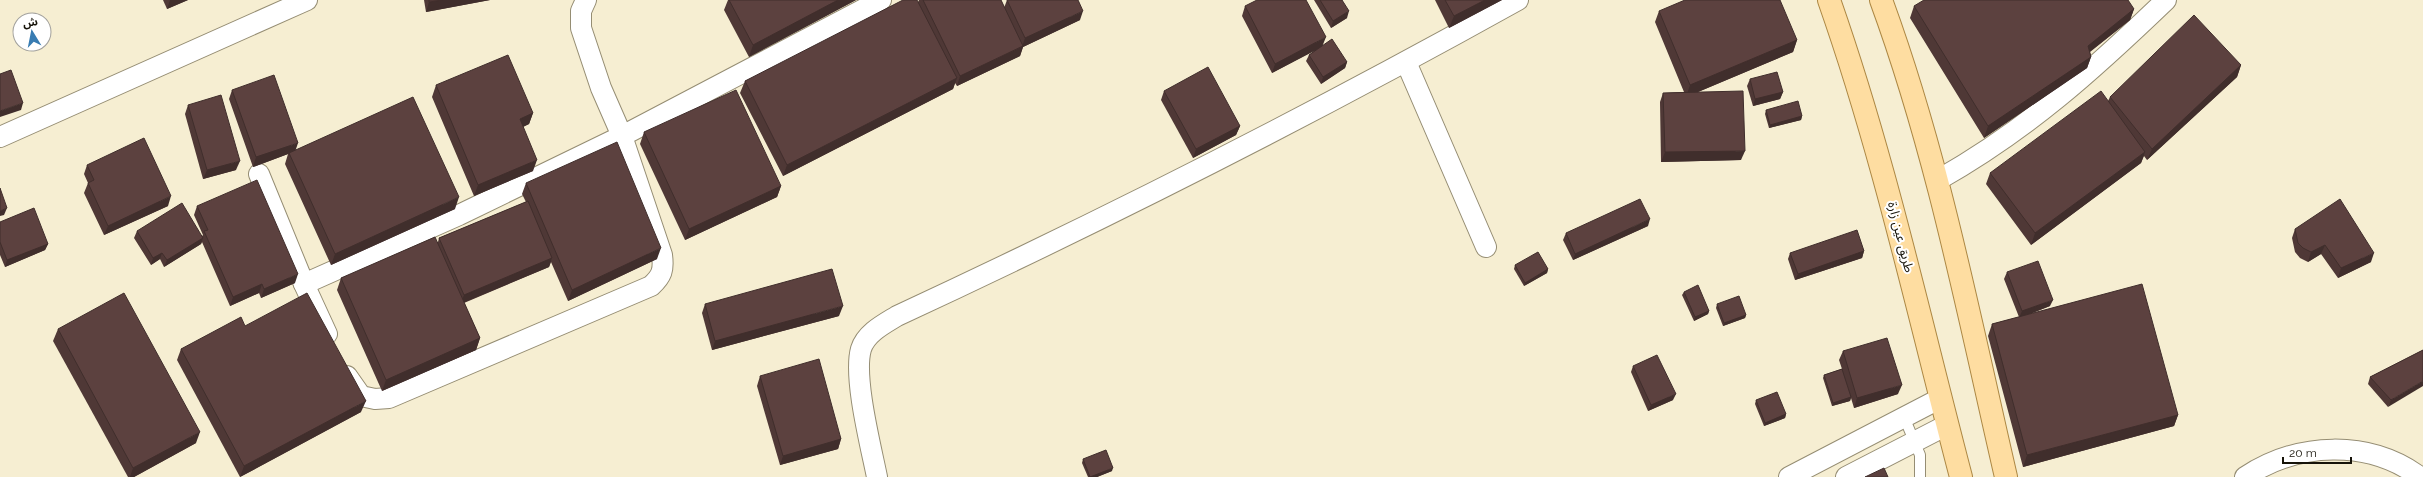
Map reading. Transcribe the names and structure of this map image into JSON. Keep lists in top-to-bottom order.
{
  "streets": {
    "main road": ["طريق عين زارة"]
  },
  "scale_bar": "20 m",
  "north": "top"
}
